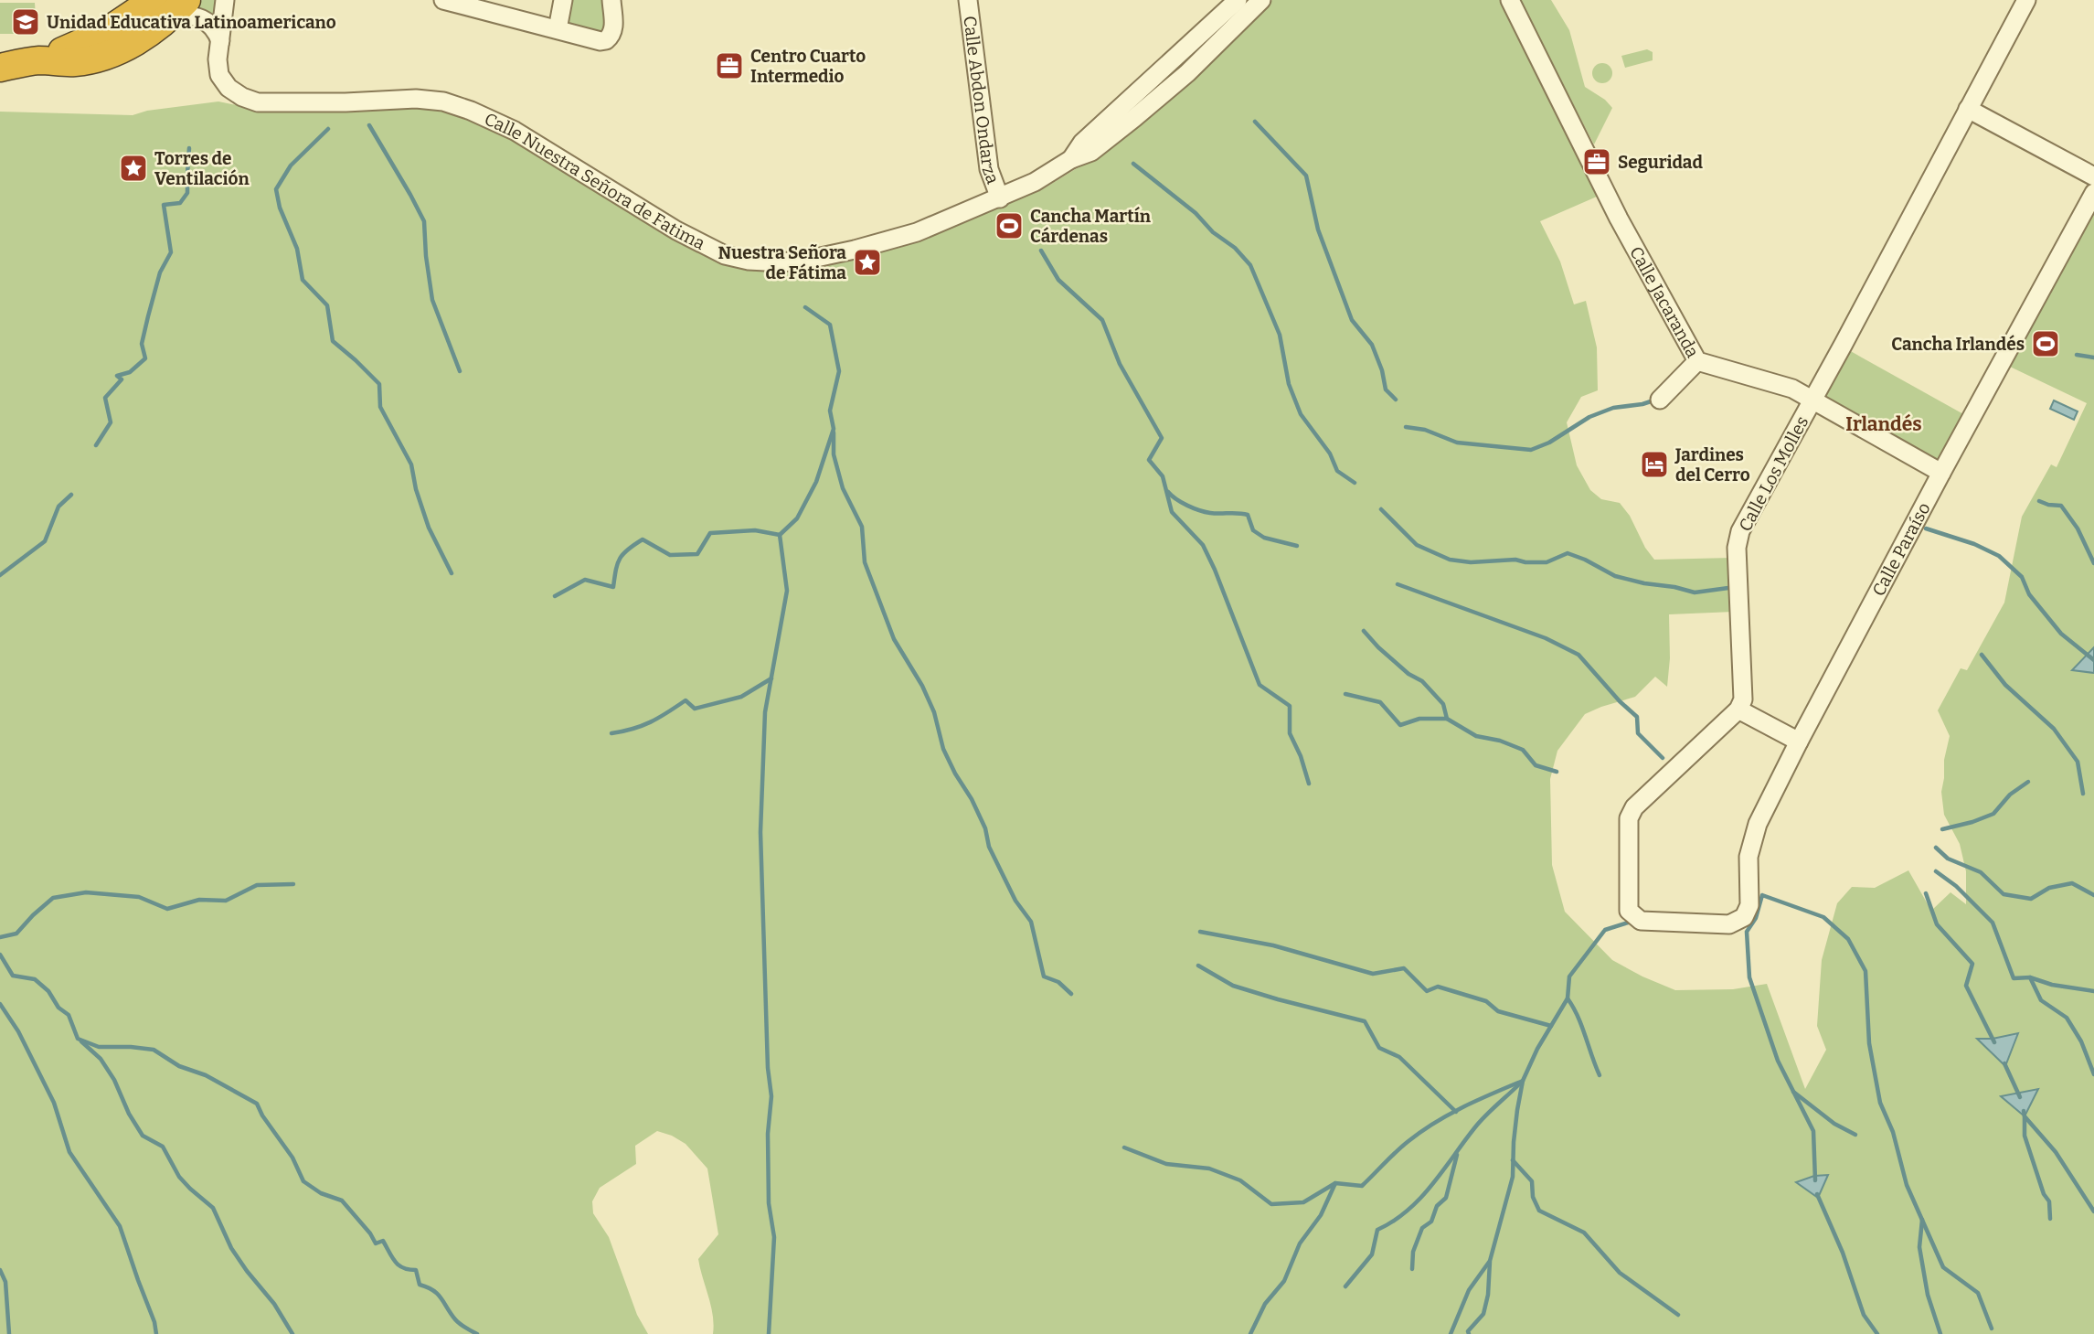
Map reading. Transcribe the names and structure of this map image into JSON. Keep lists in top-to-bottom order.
{
  "streets": {
    "street": [
      "Calle Abdon Ondarza",
      "Calle Nuestra Señora de Fatima",
      "Calle Jacaranda",
      "Calle Los Molles",
      "Calle Paraíso"
    ]
  },
  "crossings": [
    ["Calle Abdon Ondarza", "Calle Nuestra Señora de Fatima"],
    ["Calle Jacaranda", "Calle Los Molles"],
    ["Calle Jacaranda", "Calle Paraíso"],
    ["Calle Los Molles", "Calle Paraíso"]
  ],
  "districts": ["Irlandés"],
  "places": {
    "school or university": ["Unidad Educativa Latinoamericano"],
    "office": ["Centro Cuarto Intermedio", "Seguridad"],
    "place": ["Torres de Ventilación", "Nuestra Señora de Fátima"],
    "sports": ["Cancha Martín Cárdenas", "Cancha Irlandés"],
    "hotel": ["Jardines del Cerro"]
  }
}
